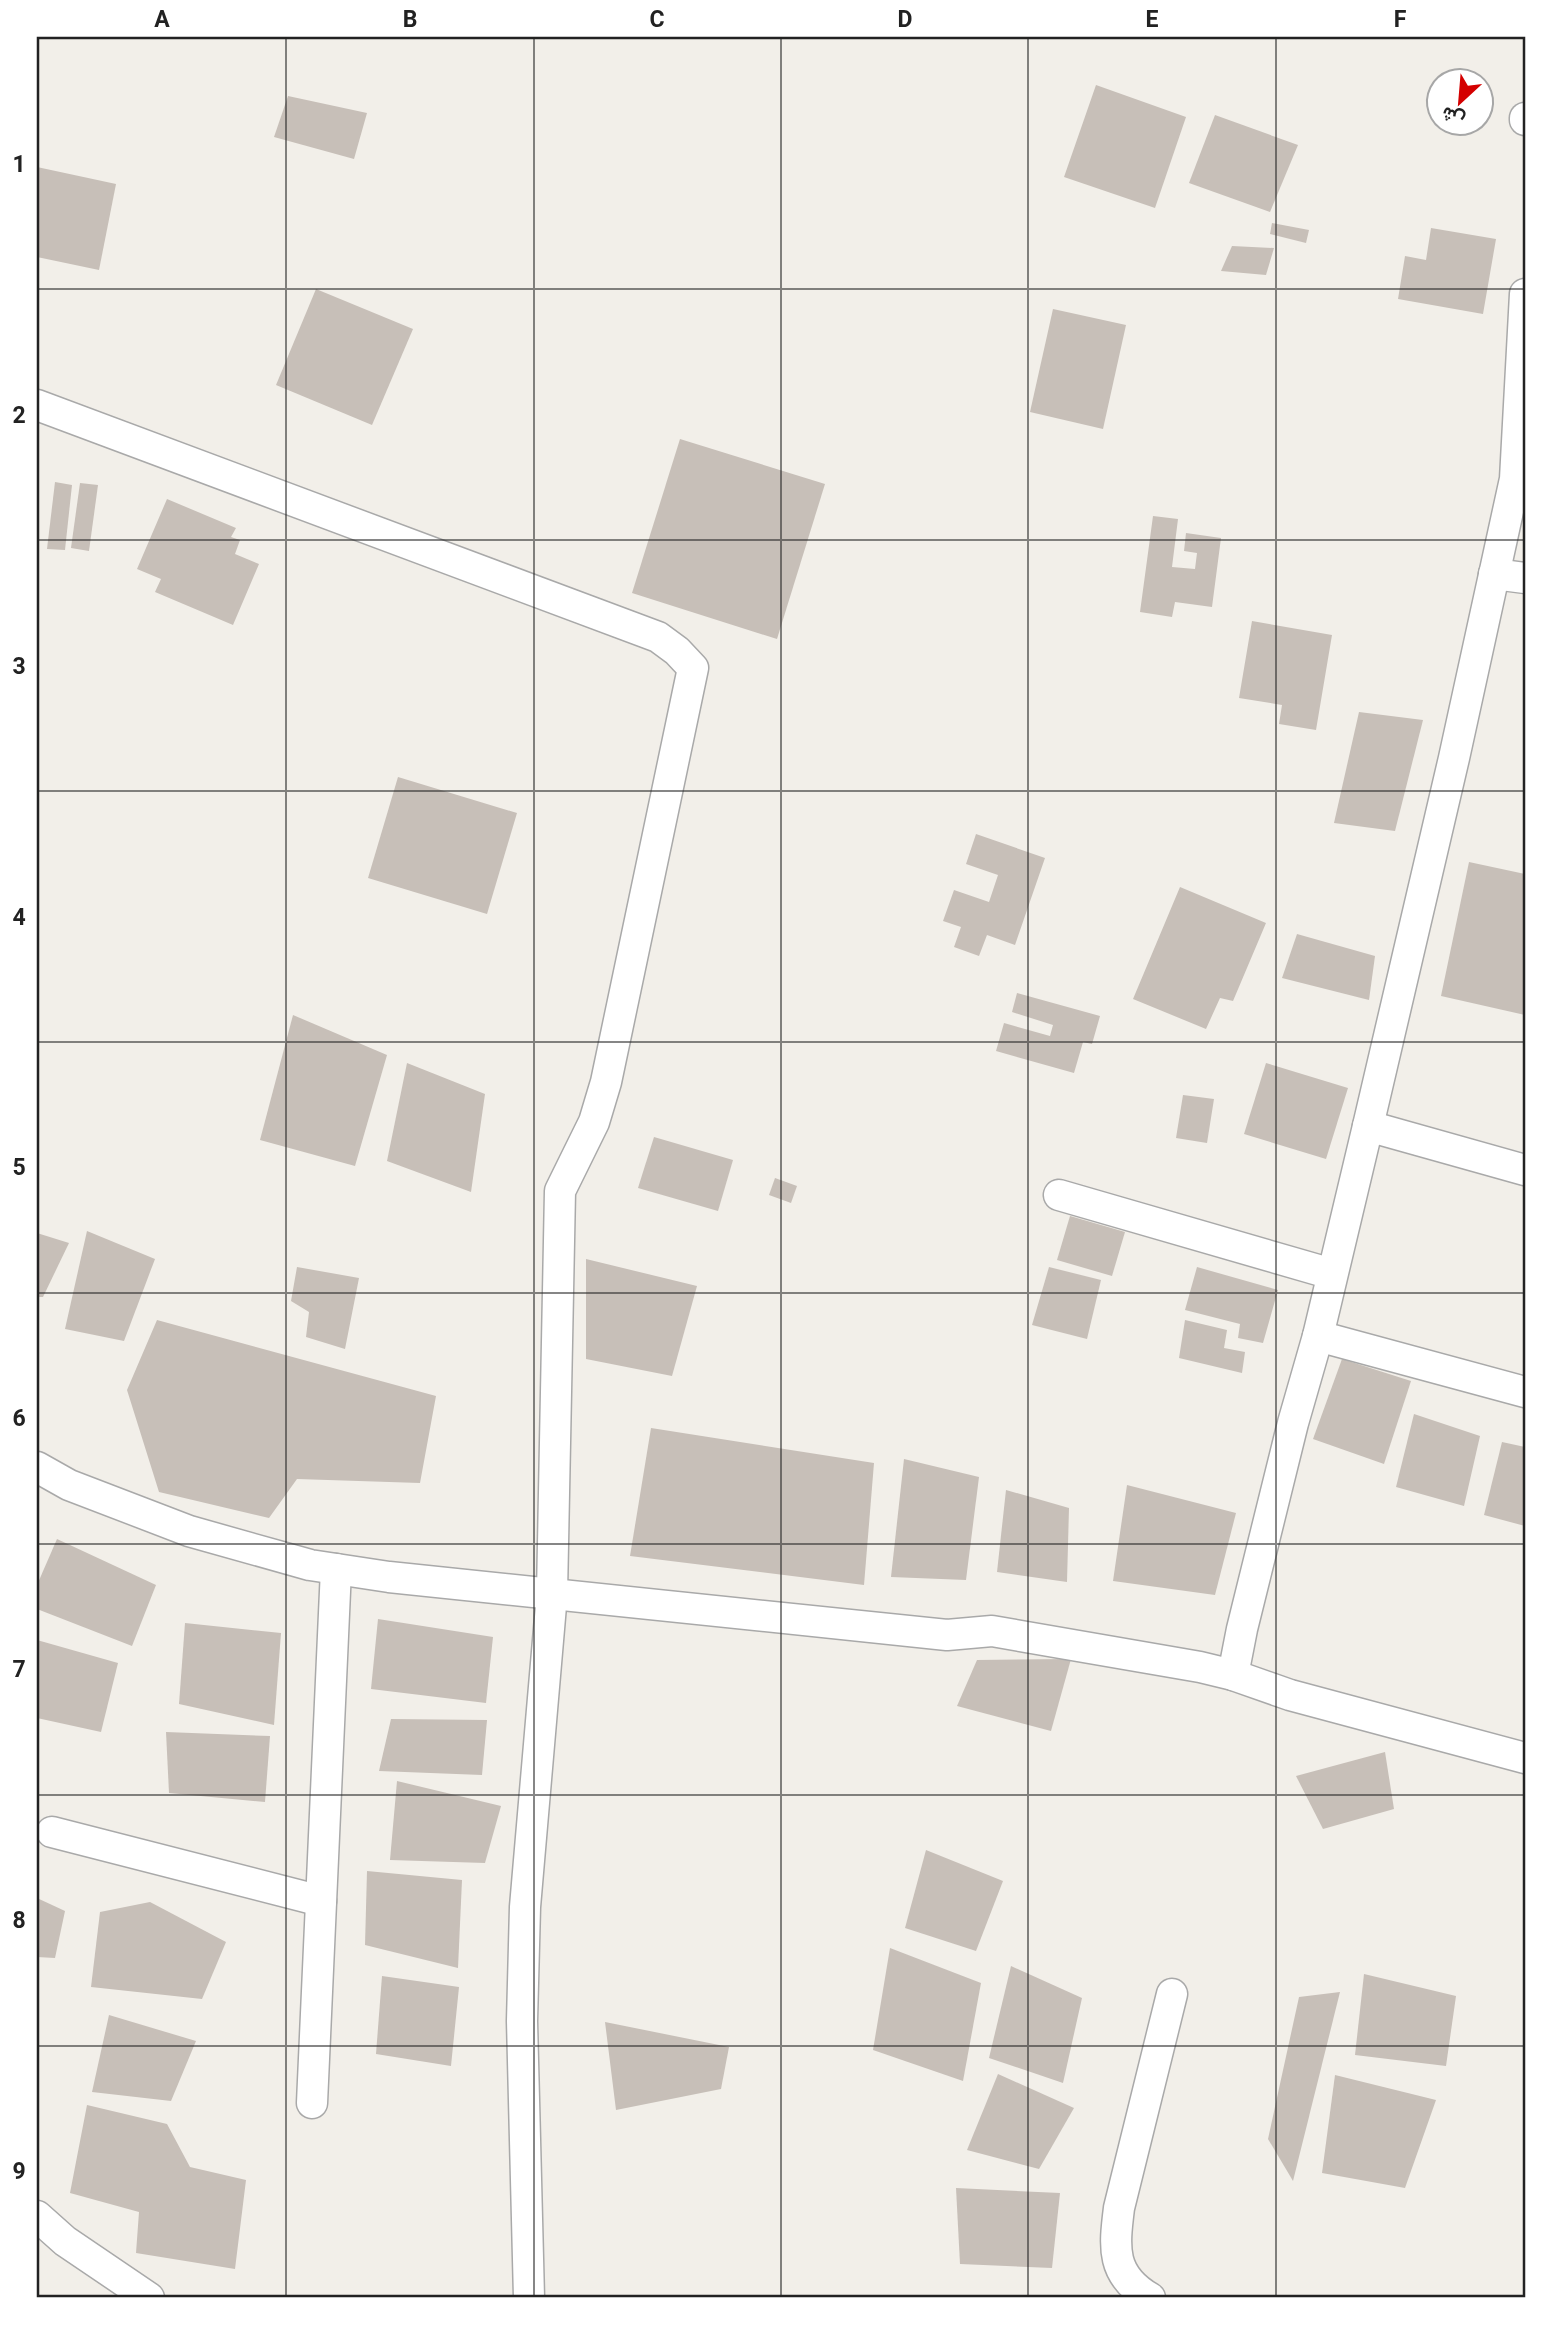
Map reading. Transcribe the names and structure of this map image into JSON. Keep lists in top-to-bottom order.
{
  "north": "bottom left",
  "grid": {
    "columns": [
      "A",
      "B",
      "C",
      "D",
      "E",
      "F"
    ],
    "rows": [
      "1",
      "2",
      "3",
      "4",
      "5",
      "6",
      "7",
      "8",
      "9"
    ]
  }
}
